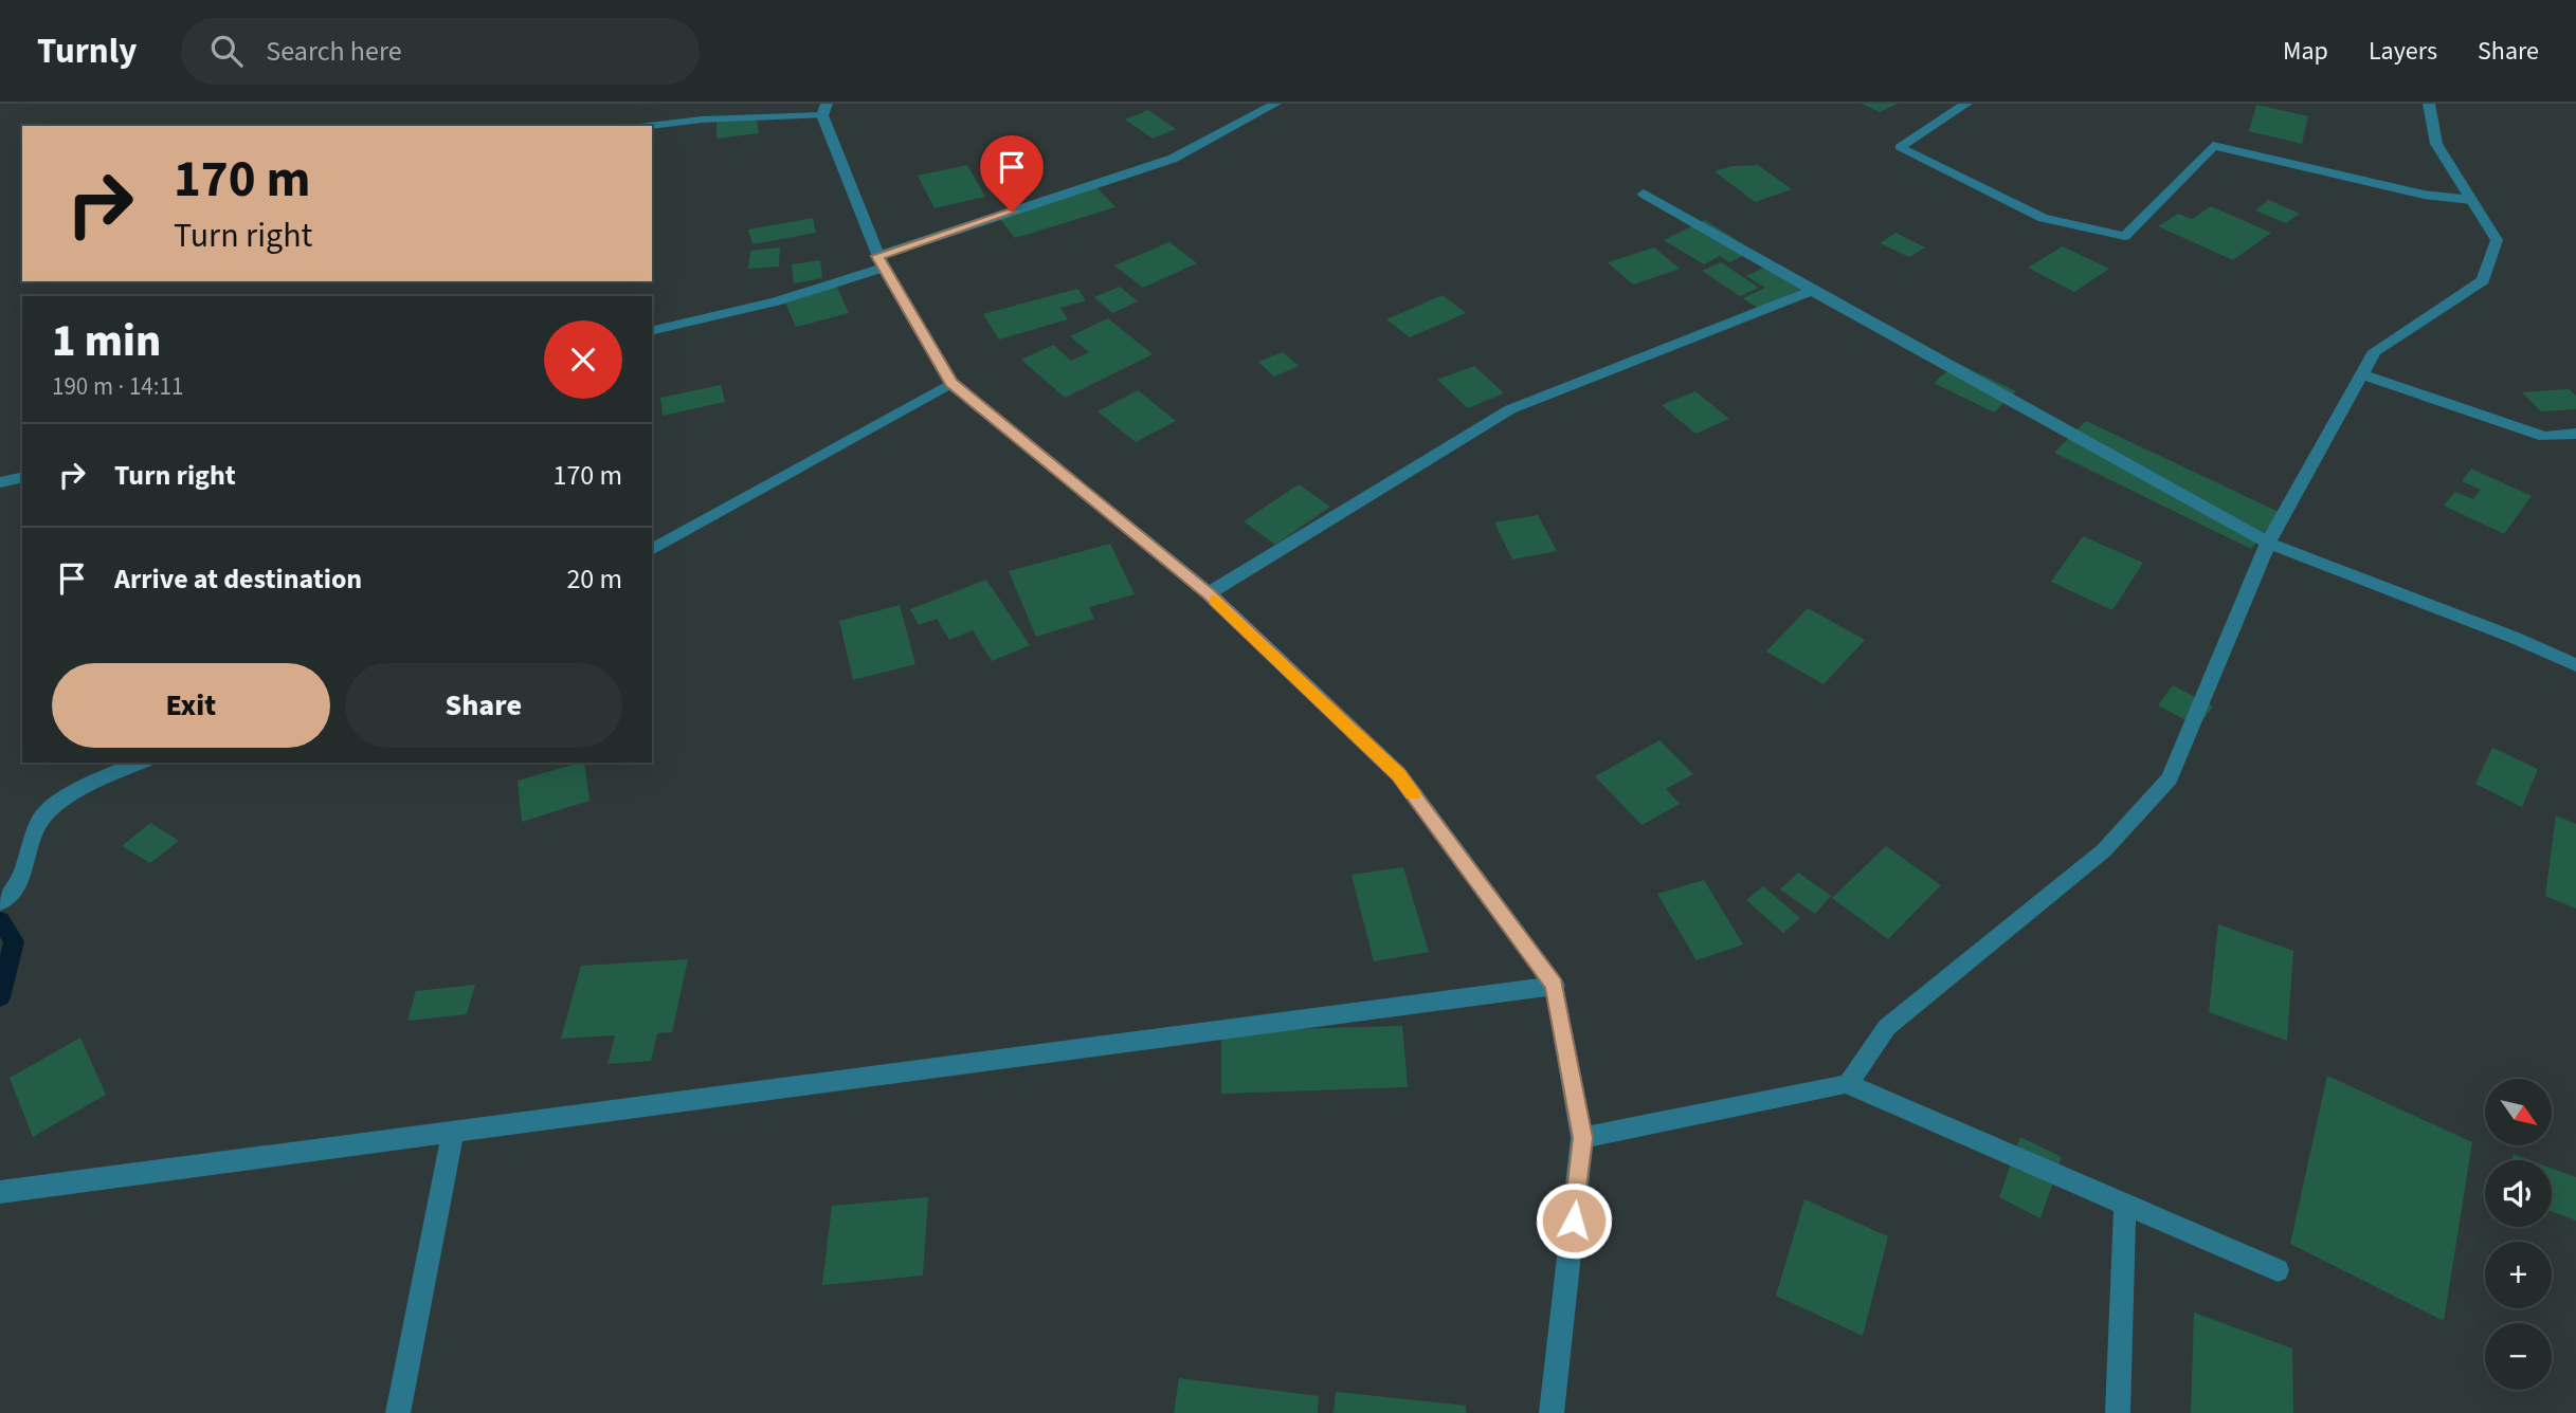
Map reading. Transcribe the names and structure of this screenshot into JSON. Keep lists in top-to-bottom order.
{
  "north": "bottom right",
  "page": {
    "header": "Turnly",
    "search": "Search here",
    "nav": ["Map", "Layers", "Share"],
    "turn": ["170 m", "Turn right"],
    "heading": ["1 min", "190 m · 14:11"],
    "list": [
      {
        "name": "Turn right",
        "value": "170 m"
      },
      {
        "name": "Arrive at destination",
        "value": "20 m"
      }
    ],
    "buttons": ["Exit", "Share"],
    "map_buttons": ["+", "−"]
  }
}
